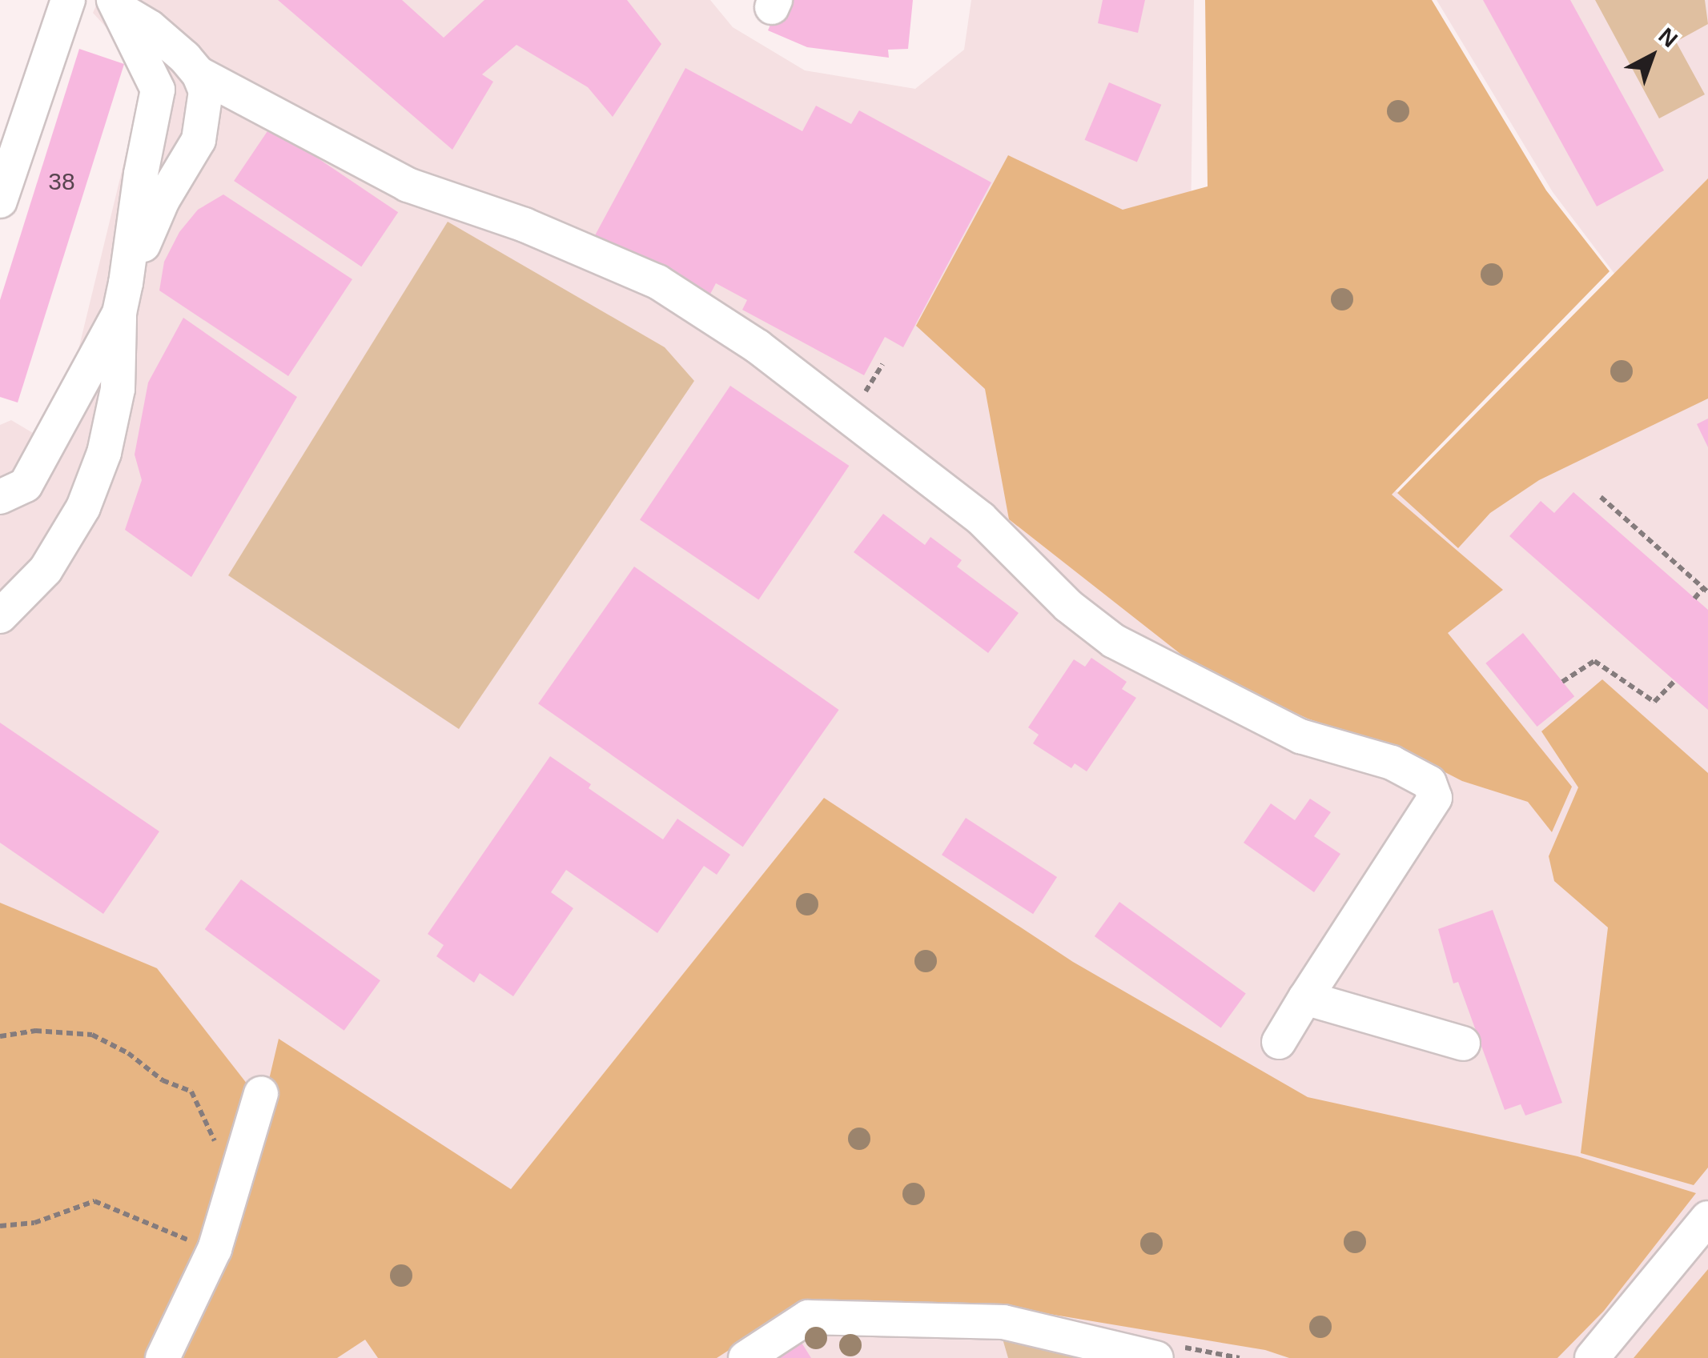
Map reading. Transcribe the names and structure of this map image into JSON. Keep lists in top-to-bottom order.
{
  "house_numbers": ["38"],
  "north": "top right"
}
